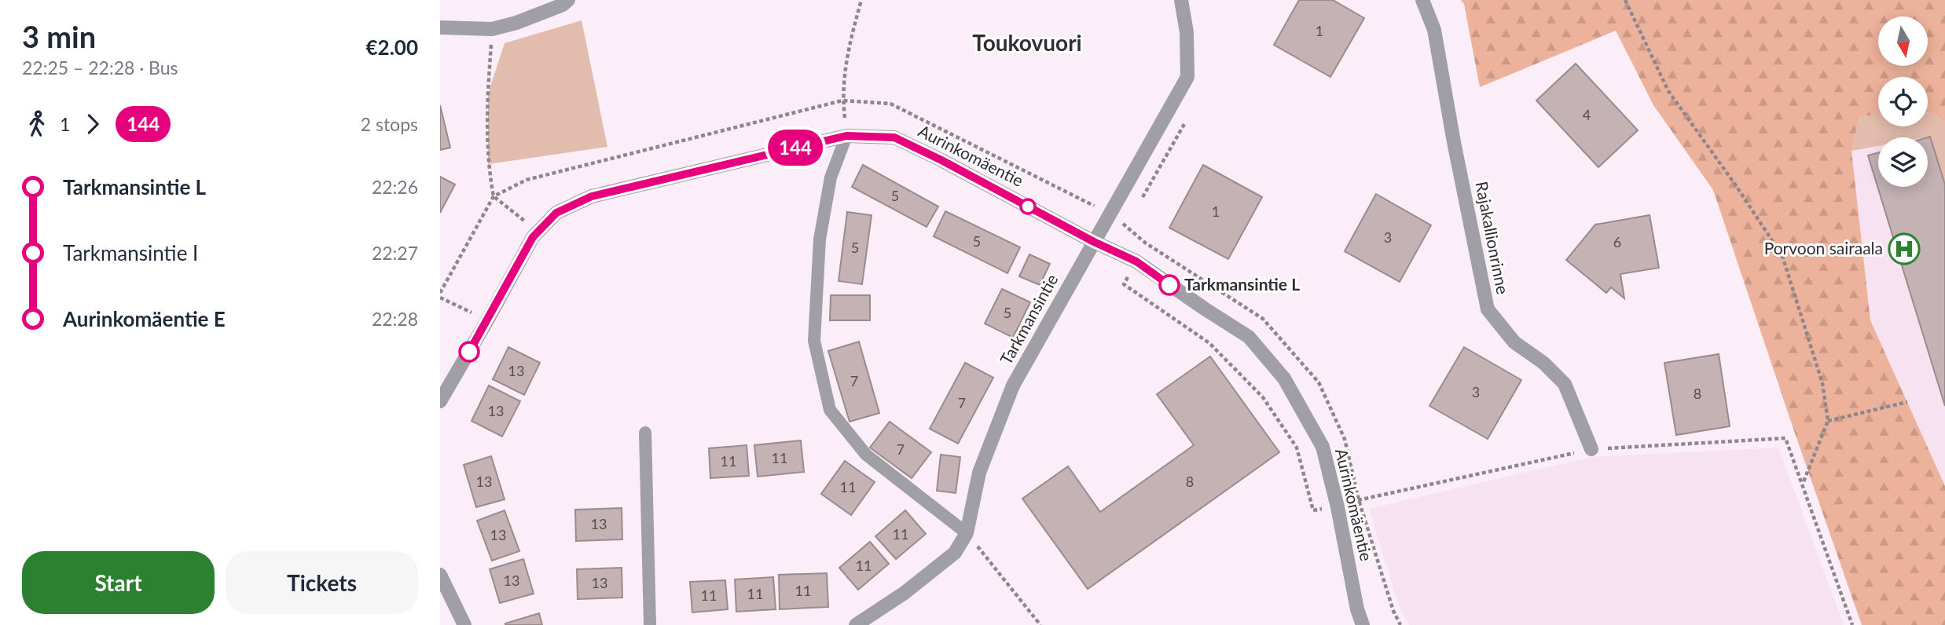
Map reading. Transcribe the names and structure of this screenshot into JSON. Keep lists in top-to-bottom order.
{
  "streets": {
    "street": ["Aurinkomäentie", "Rajakallionrinne", "Tarkmansintie"]
  },
  "crossings": [
    ["Aurinkomäentie", "Tarkmansintie"]
  ],
  "districts": ["Toukovuori"],
  "places": {
    "hospital": ["Porvoon sairaala"],
    "other": ["Tarkmansintie L"]
  },
  "lines": ["bus line 144"],
  "house_numbers": [
    "1",
    "4",
    "5",
    "1",
    "3",
    "5",
    "6",
    "5",
    "5",
    "13",
    "7",
    "3",
    "8",
    "7",
    "13",
    "7",
    "11",
    "11",
    "13",
    "8",
    "11",
    "13",
    "11",
    "13",
    "11",
    "13",
    "13",
    "11",
    "11",
    "11"
  ],
  "north": "bottom",
  "page": {
    "heading": ["3 min", "22:25 – 22:28 · Bus", "€2.00"],
    "on_map": "144",
    "legs": ["1", "144", "2 stops"],
    "list": [
      {
        "name": "Tarkmansintie L",
        "value": "22:26"
      },
      {
        "name": "Tarkmansintie I",
        "value": "22:27"
      },
      {
        "name": "Aurinkomäentie E",
        "value": "22:28"
      }
    ],
    "buttons": ["Start", "Tickets"]
  }
}
